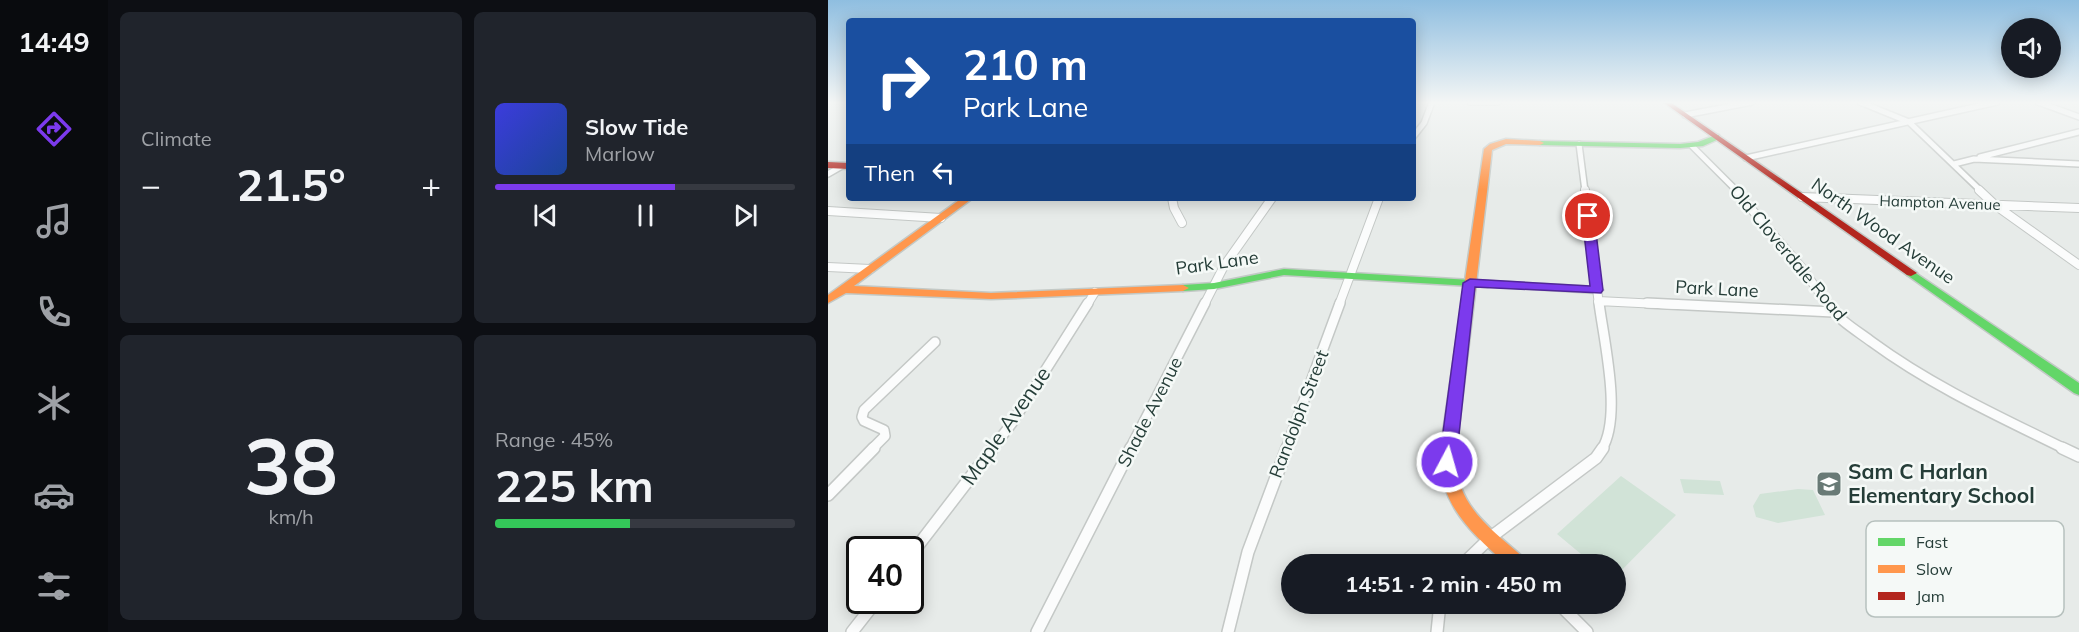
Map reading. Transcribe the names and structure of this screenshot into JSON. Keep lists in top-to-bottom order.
{
  "streets": {
    "street": [
      "Hampton Avenue",
      "North Wood Avenue",
      "Old Cloverdale Road",
      "Park Lane",
      "Shade Avenue",
      "Randolph Street",
      "Maple Avenue"
    ]
  },
  "crossings": [
    ["Hampton Avenue", "North Wood Avenue"],
    ["Old Cloverdale Road", "Park Lane"],
    ["Park Lane", "Shade Avenue"],
    ["Park Lane", "Randolph Street"],
    ["Park Lane", "Maple Avenue"]
  ],
  "places": {
    "school or university": ["Sam C Harlan Elementary School"]
  },
  "legend": ["Fast", "Slow", "Jam"],
  "page": {
    "tabs": "14:49",
    "tile": [
      "Climate",
      ["38", "km/h"],
      ["Range · 45%", "225 km"]
    ],
    "turn": ["210 m", "Park Lane"],
    "song": ["Slow Tide", "Marlow"],
    "then": "Then",
    "heat": ["−", "21.5°", "+"],
    "limit": "40",
    "trip": "14:51 · 2 min · 450 m"
  }
}
